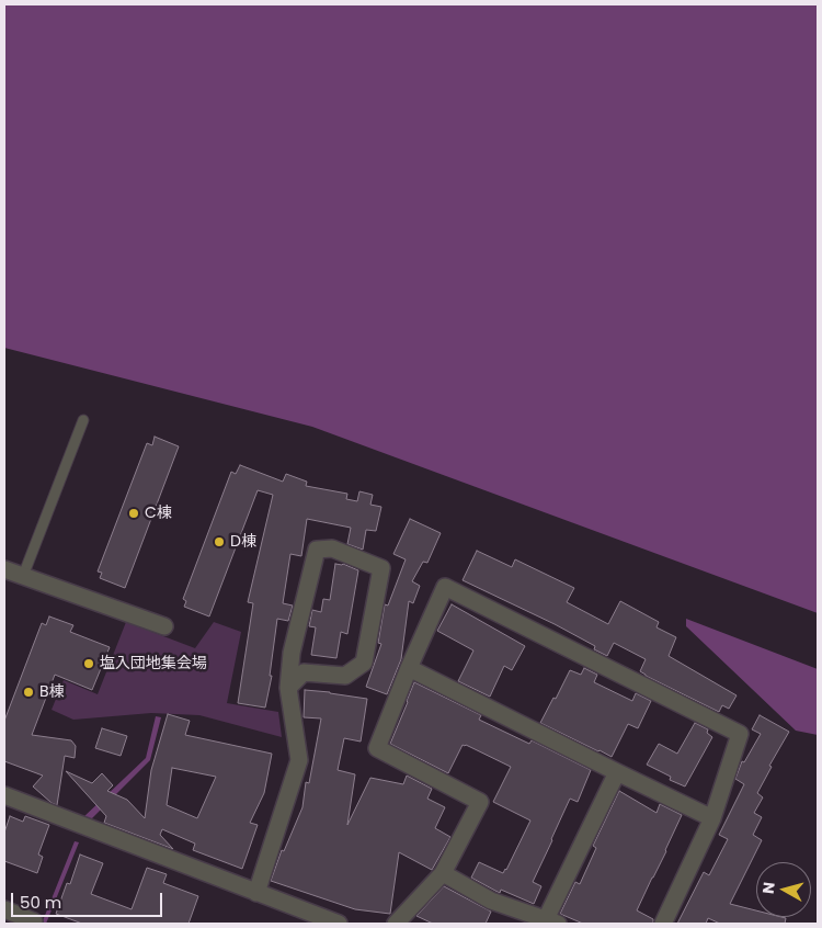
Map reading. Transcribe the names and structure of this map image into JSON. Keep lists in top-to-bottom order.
{
  "places": [
    "C棟",
    "D棟",
    "塩入団地集会場",
    "B棟"
  ],
  "scale_bar": "50 m",
  "north": "left"
}
